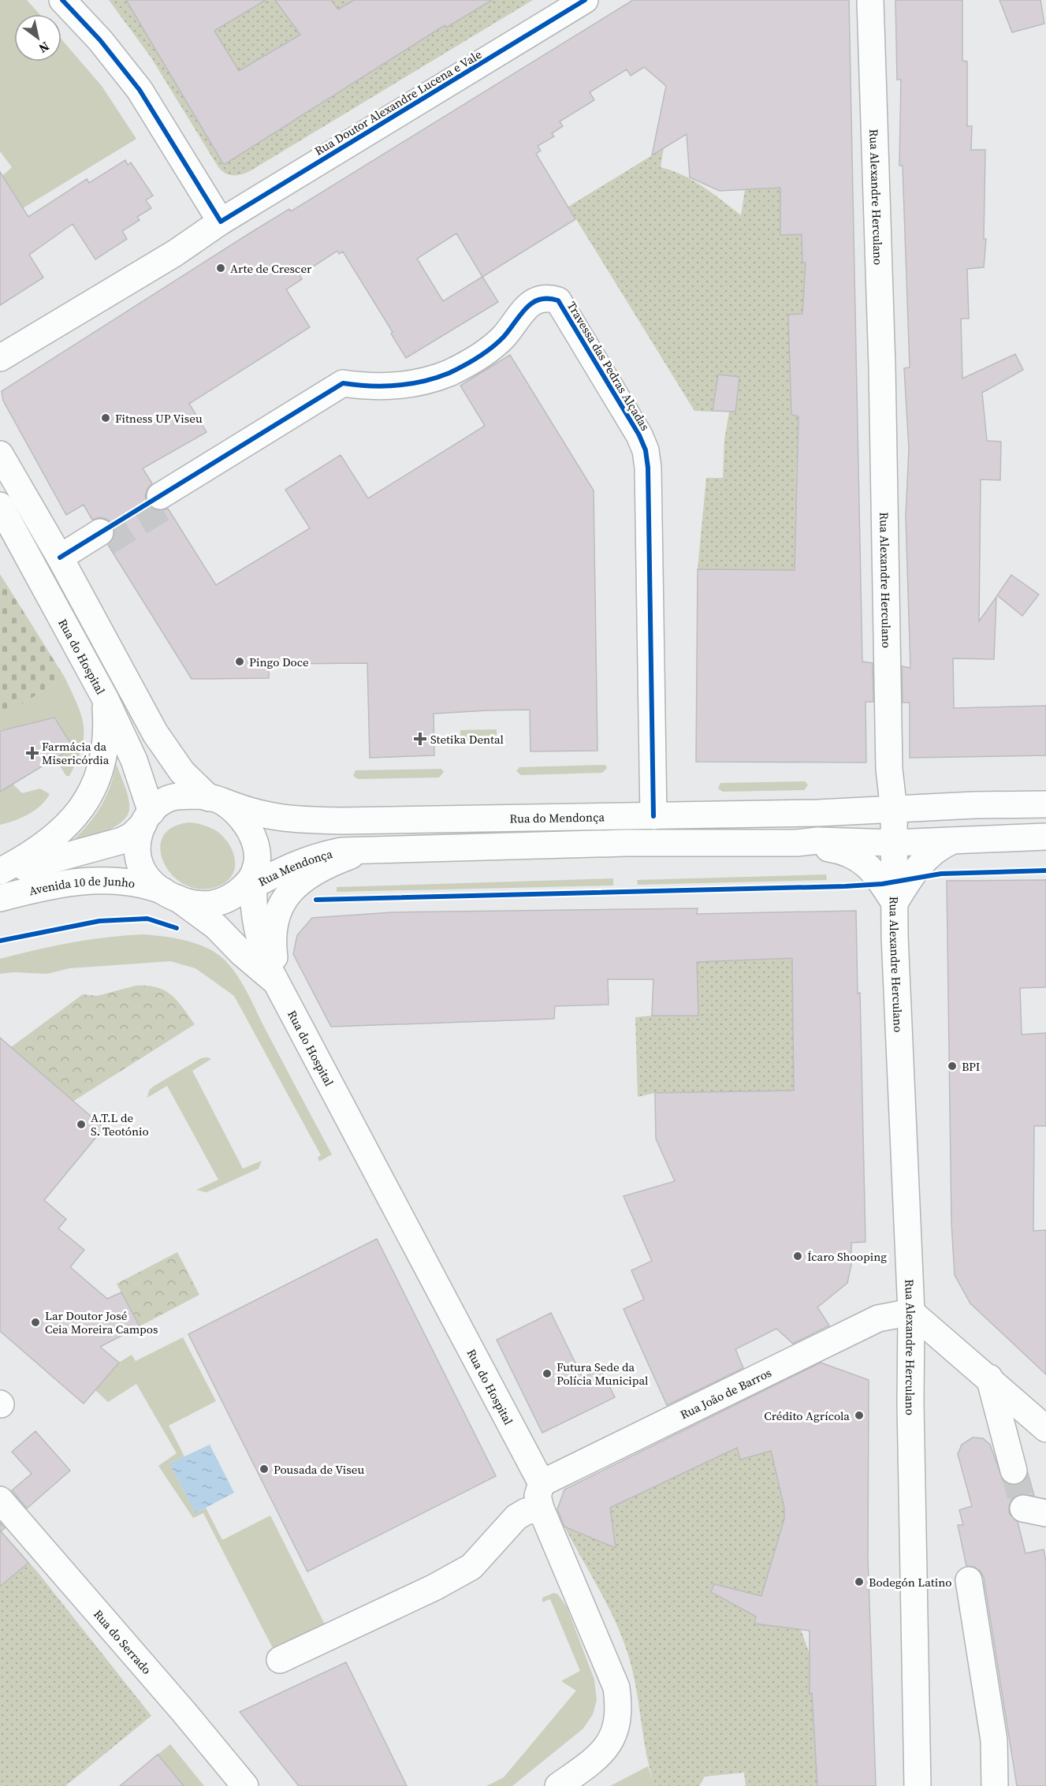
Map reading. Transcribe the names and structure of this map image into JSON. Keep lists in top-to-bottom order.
{
  "streets": {
    "street": [
      "Rua Doutor Alexandre Lucena e Vale",
      "Rua Alexandre Herculano",
      "Travessa das Pedras Alçadas",
      "Rua do Hospital",
      "Rua do Mendonça",
      "Rua Mendonça",
      "Avenida 10 de Junho",
      "Rua João de Barros",
      "Rua do Serrado"
    ]
  },
  "crossings": [
    ["Rua Alexandre Herculano", "Rua do Mendonça"],
    ["Rua Alexandre Herculano", "Rua João de Barros"],
    ["Travessa das Pedras Alçadas", "Rua do Mendonça"],
    ["Rua do Hospital", "Rua do Mendonça"],
    ["Rua do Hospital", "Rua Mendonça"],
    ["Rua do Hospital", "Avenida 10 de Junho"],
    ["Rua do Hospital", "Rua João de Barros"],
    ["Rua do Mendonça", "Rua Mendonça"],
    ["Rua do Mendonça", "Avenida 10 de Junho"],
    ["Rua Mendonça", "Avenida 10 de Junho"]
  ],
  "places": {
    "other": [
      "Arte de Crescer",
      "Fitness UP Viseu",
      "Pingo Doce",
      "BPI",
      "A.T.L de S. Teotónio",
      "Ícaro Shooping",
      "Lar Doutor José Ceia Moreira Campos",
      "Futura Sede da Polícia Municipal",
      "Crédito Agrícola",
      "Pousada de Viseu",
      "Bodegón Latino"
    ],
    "health": ["Stetika Dental", "Farmácia da Misericórdia"]
  },
  "north": "bottom right"
}
